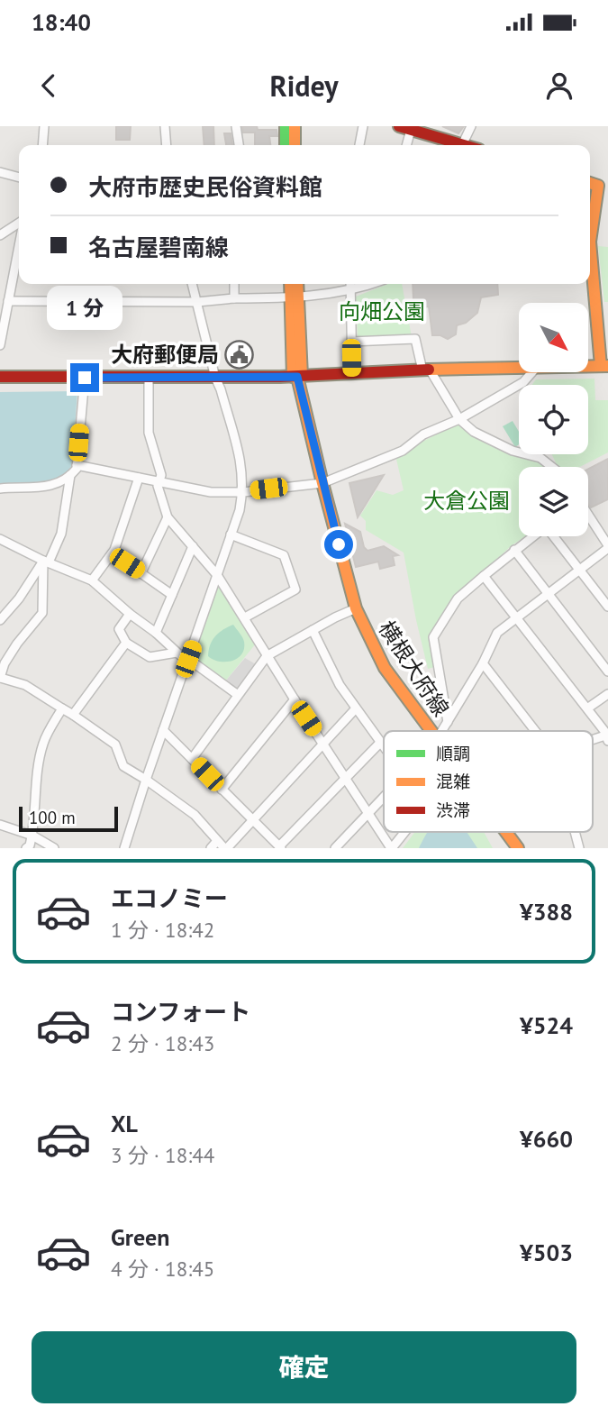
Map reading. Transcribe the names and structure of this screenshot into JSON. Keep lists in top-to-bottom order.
{
  "streets": {
    "main road": ["横根大府線"]
  },
  "parks": ["向畑公園", "大倉公園"],
  "places": {
    "public building": ["大府郵便局"]
  },
  "legend": ["順調", "混雑", "渋滞"],
  "scale_bar": "100 m",
  "north": "bottom right",
  "page": {
    "status": "18:40",
    "header": "Ridey",
    "banner": ["大府市歴史民俗資料館", "名古屋碧南線"],
    "bubble": "1 分",
    "scale": "100 m",
    "list": [
      {
        "name": "エコノミー",
        "note": "1 分 · 18:42",
        "value": "¥388"
      },
      {
        "name": "コンフォート",
        "note": "2 分 · 18:43",
        "value": "¥524"
      },
      {
        "name": "XL",
        "note": "3 分 · 18:44",
        "value": "¥660"
      },
      {
        "name": "Green",
        "note": "4 分 · 18:45",
        "value": "¥503"
      }
    ],
    "buttons": "確定"
  }
}
